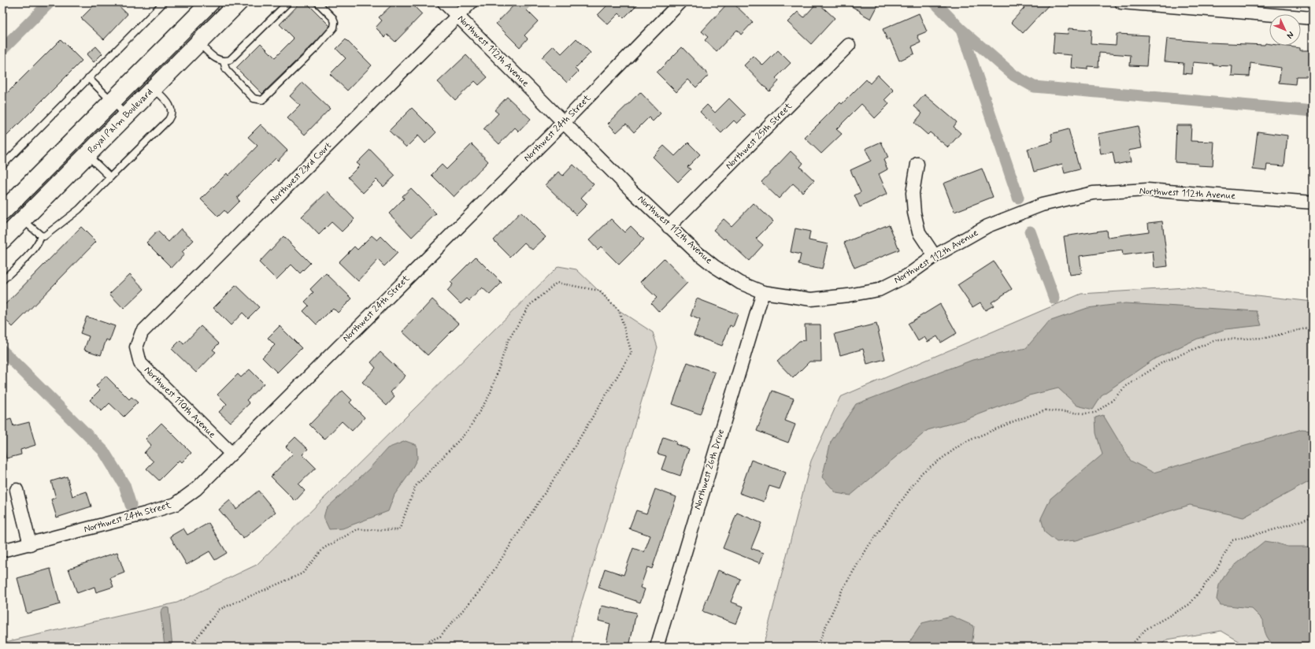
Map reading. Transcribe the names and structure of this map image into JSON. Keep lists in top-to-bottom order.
{
  "streets": {
    "main road": ["Royal Palm Boulevard"],
    "street": [
      "Northwest 112th Avenue",
      "Northwest 24th Street",
      "Northwest 25th Street",
      "Northwest 23rd Court",
      "Northwest 110th Avenue",
      "Northwest 26th Drive"
    ]
  },
  "crossings": [
    ["Northwest 112th Avenue", "Northwest 24th Street"],
    ["Northwest 112th Avenue", "Northwest 25th Street"],
    ["Northwest 112th Avenue", "Northwest 23rd Court"],
    ["Northwest 112th Avenue", "Northwest 26th Drive"],
    ["Northwest 24th Street", "Northwest 110th Avenue"],
    ["Northwest 23rd Court", "Northwest 110th Avenue"]
  ],
  "north": "bottom right"
}
